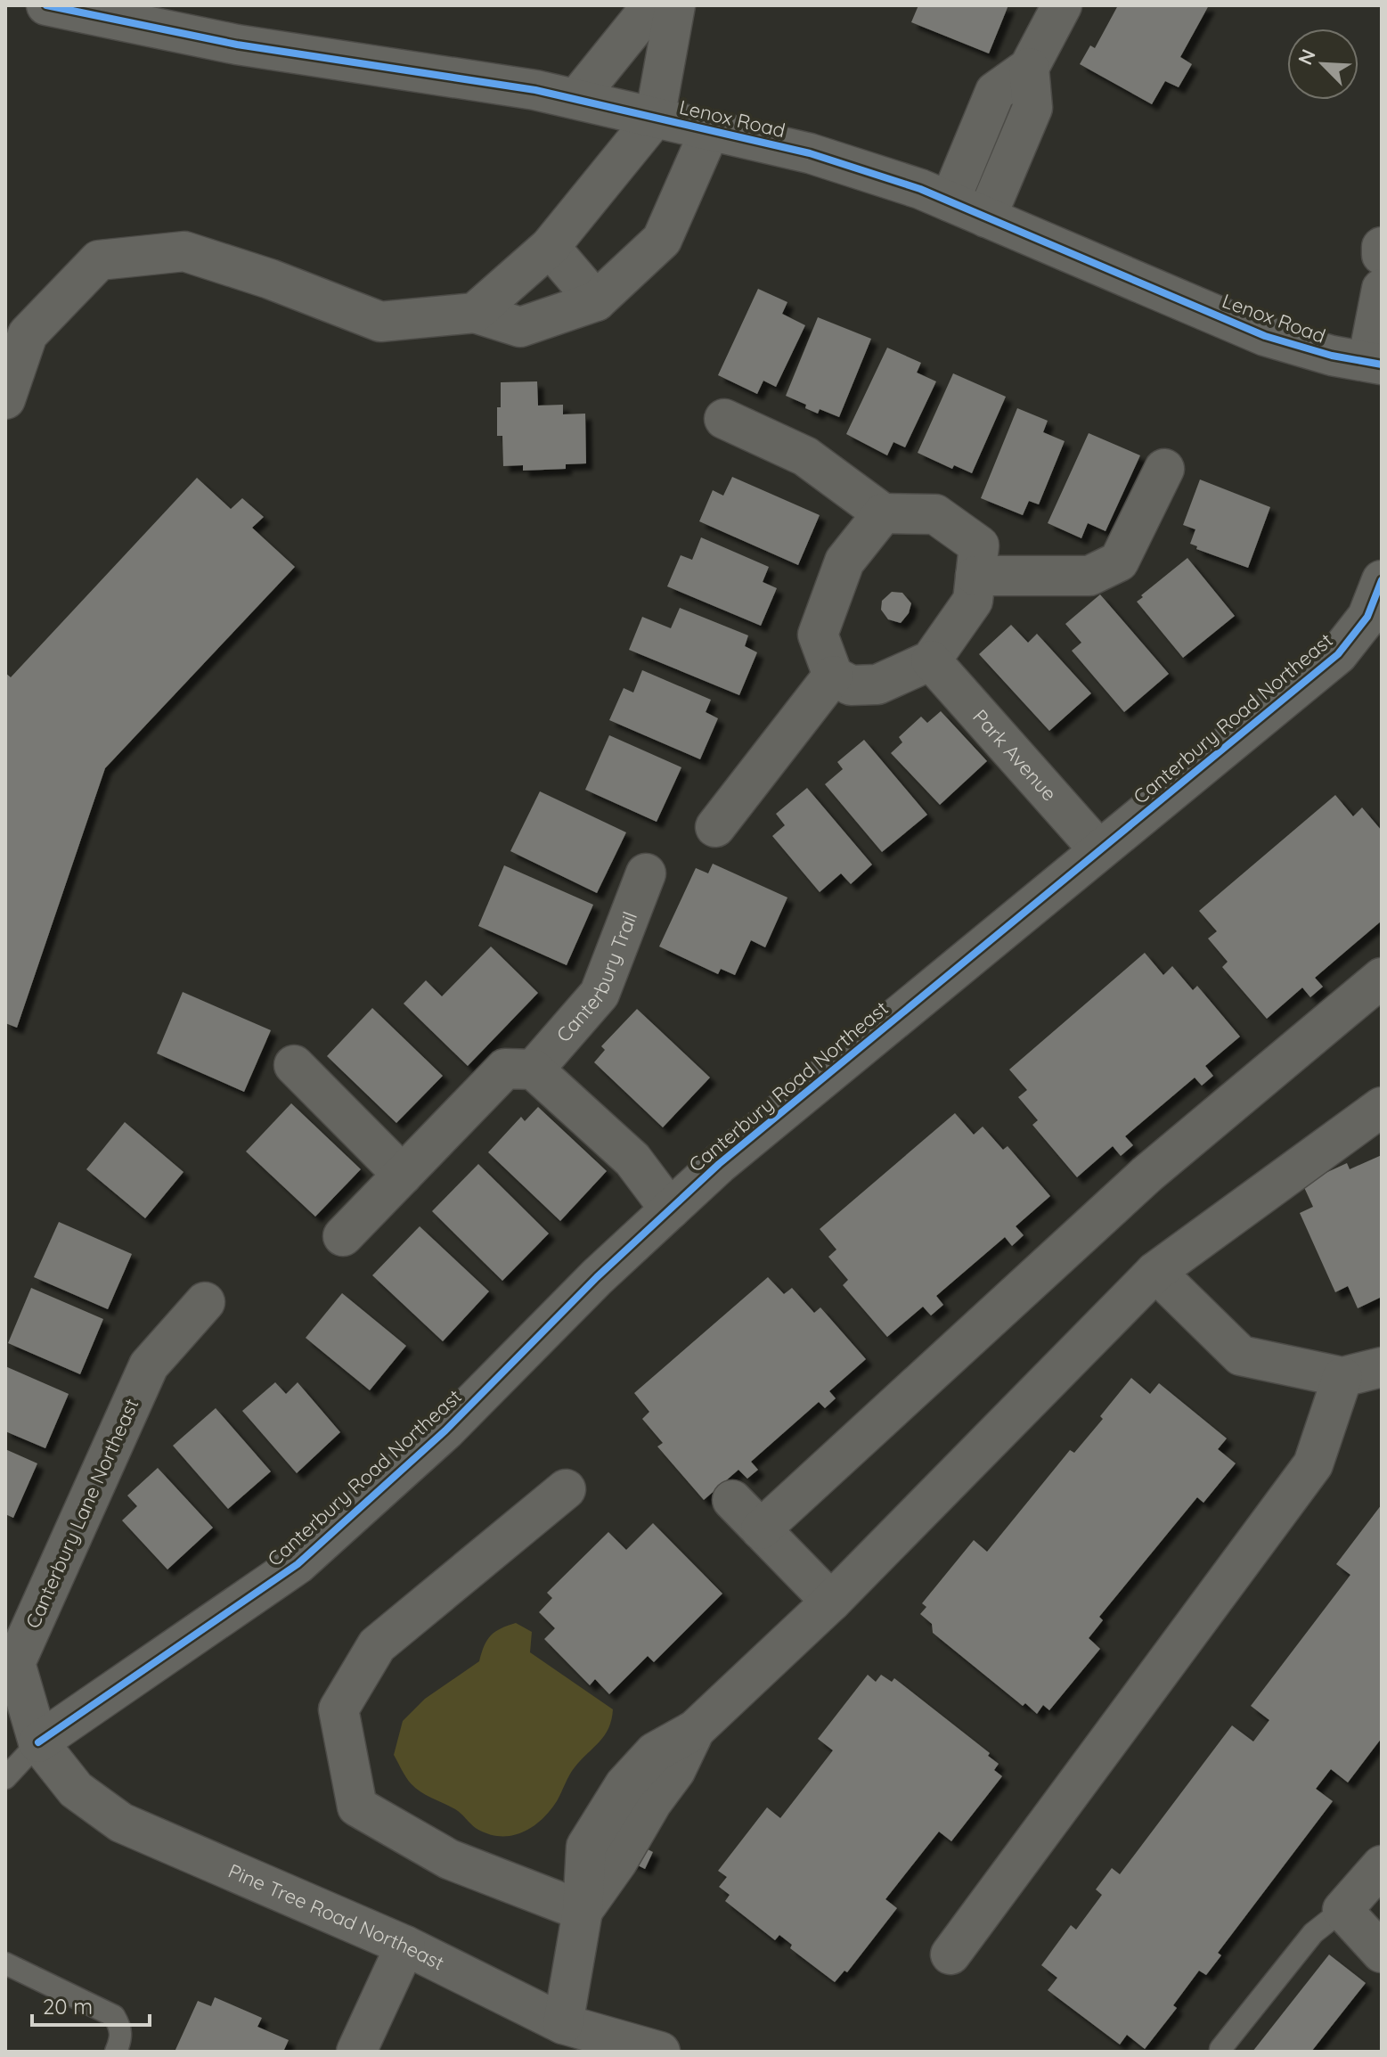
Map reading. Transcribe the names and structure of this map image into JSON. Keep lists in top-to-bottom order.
{
  "streets": {
    "street": [
      "Lenox Road",
      "Canterbury Road Northeast",
      "Park Avenue",
      "Canterbury Trail",
      "Canterbury Lane Northeast",
      "Pine Tree Road Northeast"
    ]
  },
  "crossings": [
    ["Canterbury Road Northeast", "Park Avenue"],
    ["Canterbury Road Northeast", "Canterbury Lane Northeast"],
    ["Canterbury Road Northeast", "Pine Tree Road Northeast"],
    ["Canterbury Lane Northeast", "Pine Tree Road Northeast"]
  ],
  "scale_bar": "20 m",
  "north": "top left"
}
